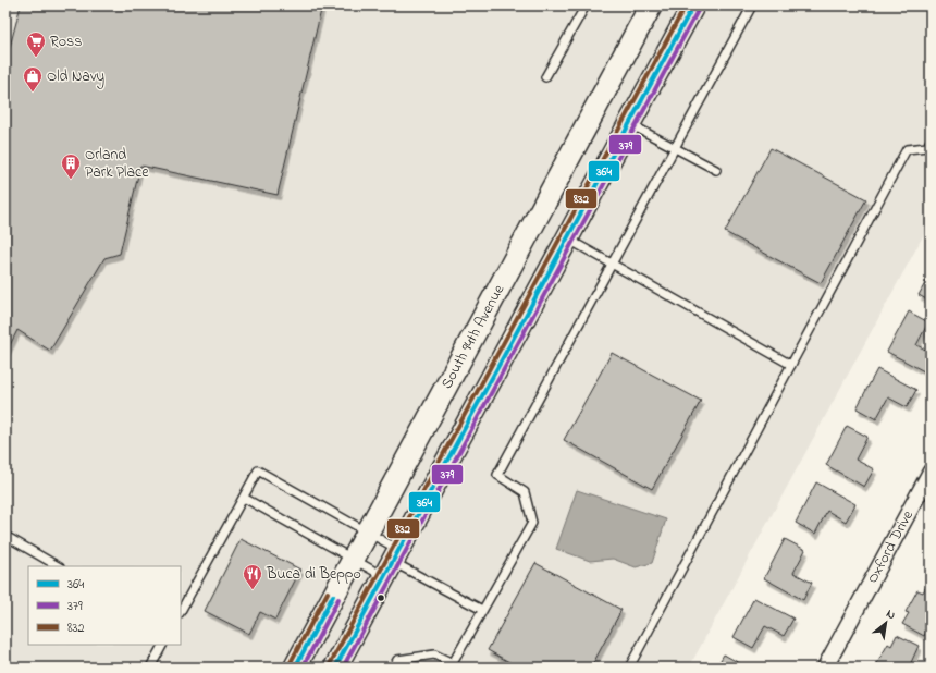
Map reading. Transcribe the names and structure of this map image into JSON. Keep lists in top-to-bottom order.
{
  "streets": {
    "street": ["South 94th Avenue", "Oxford Drive"]
  },
  "places": {
    "supermarket": ["Ross"],
    "shop": ["Old Navy"],
    "building": ["Orland Park Place"],
    "restaurant": ["Buca di Beppo"]
  },
  "lines": ["transit line 364", "transit line 832", "transit line 379"],
  "legend": ["364", "379", "832"],
  "north": "top right"
}
